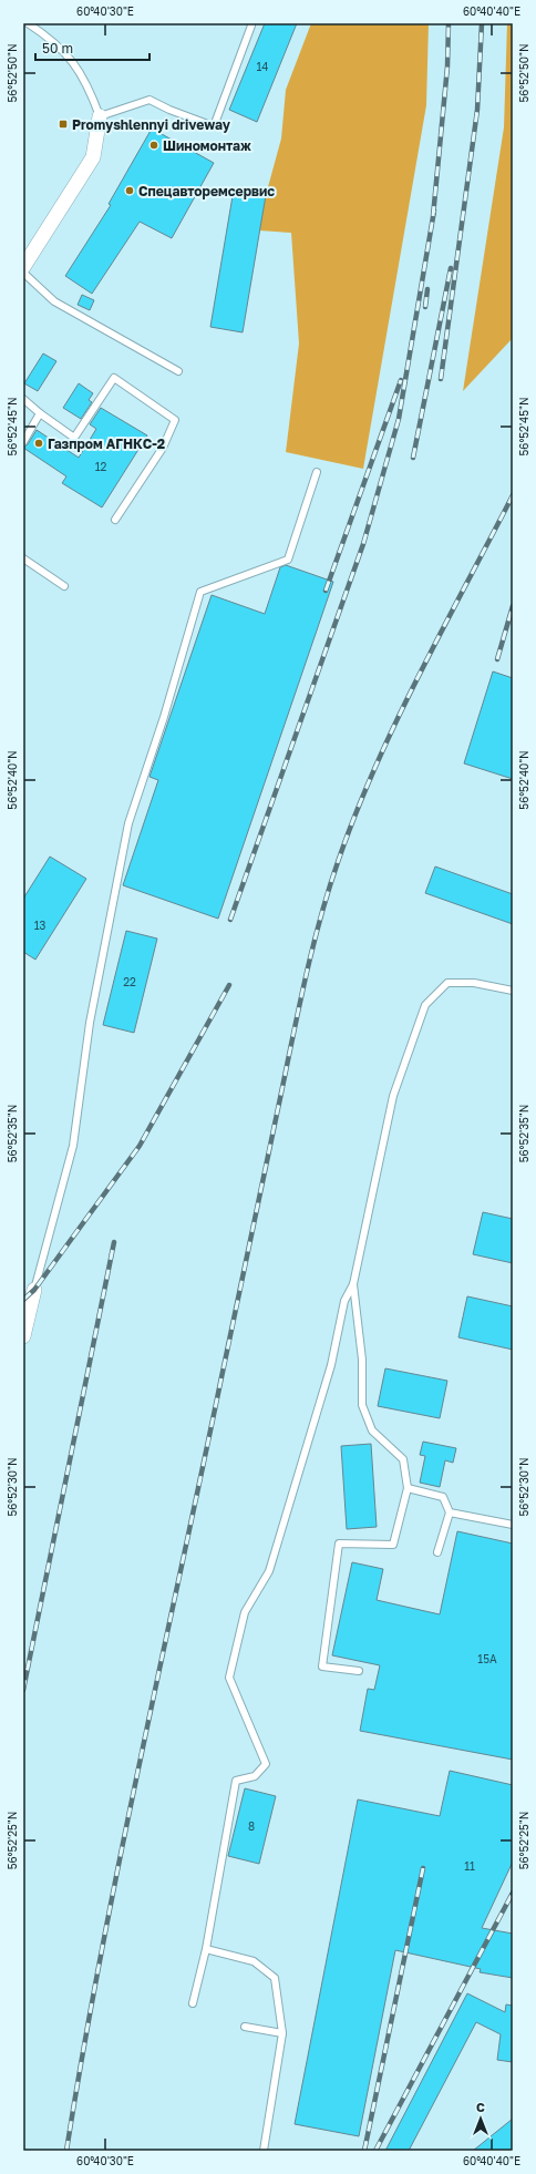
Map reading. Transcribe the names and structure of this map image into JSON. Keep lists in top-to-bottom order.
{
  "places": {
    "transit": ["Promyshlennyi driveway"],
    "other": ["Шиномонтаж", "Спецавторемсервис", "Газпром АГНКС-2"]
  },
  "house_numbers": [
    "14",
    "12",
    "13",
    "22",
    "15А",
    "8",
    "11"
  ],
  "scale_bar": "50 m",
  "north": "top",
  "coordinates": [
    "60°40'30\"E",
    "60°40'40\"E",
    "56°52'50\"N",
    "56°52'45\"N",
    "56°52'40\"N",
    "56°52'35\"N",
    "56°52'30\"N",
    "56°52'25\"N"
  ]
}
